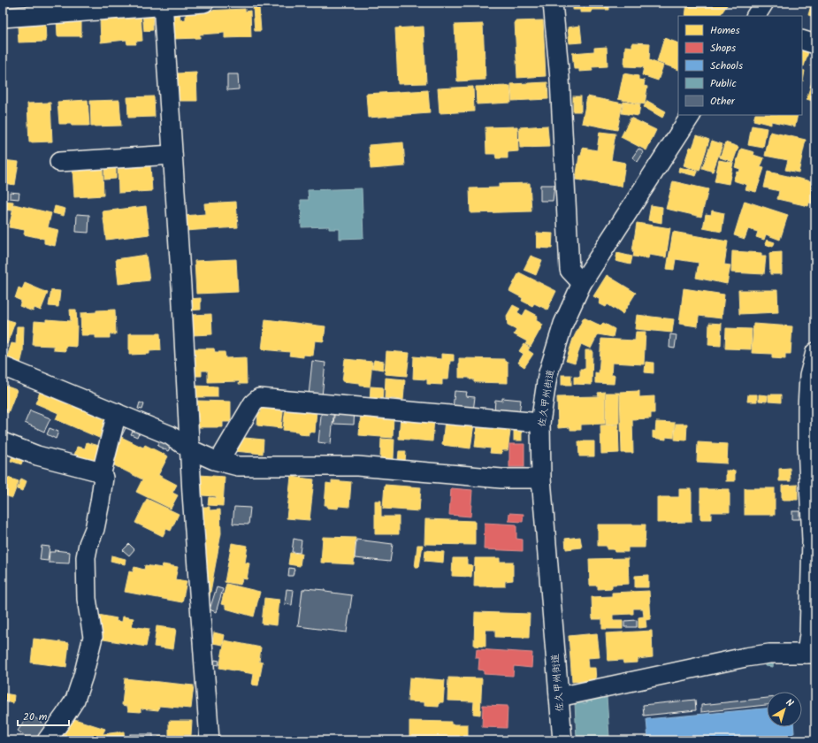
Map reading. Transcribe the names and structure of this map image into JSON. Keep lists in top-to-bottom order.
{
  "streets": {
    "street": ["佐久甲州街道"]
  },
  "legend": [
    "Homes",
    "Shops",
    "Schools",
    "Public",
    "Other"
  ],
  "scale_bar": "20 m",
  "north": "top right"
}
